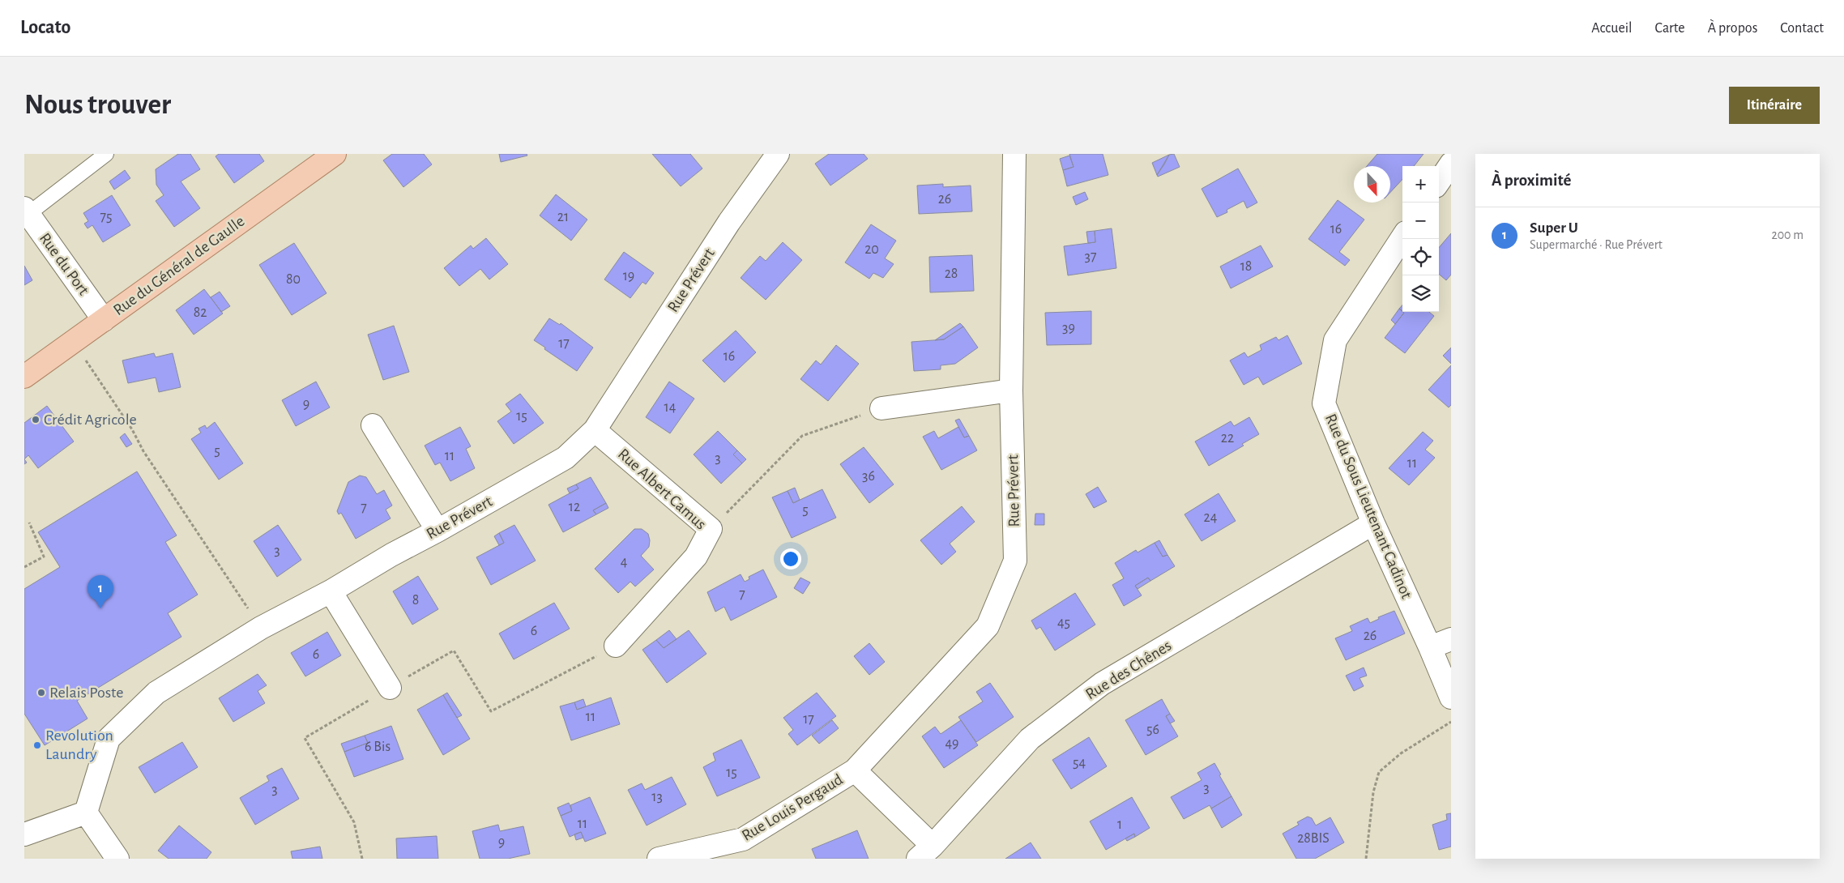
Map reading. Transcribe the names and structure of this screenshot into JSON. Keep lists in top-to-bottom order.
{
  "streets": {
    "main road": ["Rue du Général de Gaulle"],
    "street": [
      "Rue du Port",
      "Rue Prévert",
      "Rue Albert Camus",
      "Rue du Sous Lieutenant Cadinot",
      "Rue des Chênes",
      "Rue Louis Pergaud"
    ]
  },
  "crossings": [
    ["Rue du Port", "Rue du Général de Gaulle"],
    ["Rue Prévert", "Rue Albert Camus"],
    ["Rue Prévert", "Rue Louis Pergaud"],
    ["Rue du Sous Lieutenant Cadinot", "Rue des Chênes"]
  ],
  "places": ["Crédit Agricole", "Relais Poste", "Revolution Laundry"],
  "house_numbers": [
    "26",
    "75",
    "21",
    "16",
    "20",
    "37",
    "18",
    "28",
    "19",
    "80",
    "82",
    "39",
    "17",
    "16",
    "9",
    "14",
    "15",
    "22",
    "5",
    "11",
    "3",
    "11",
    "36",
    "12",
    "7",
    "5",
    "24",
    "3",
    "4",
    "7",
    "8",
    "45",
    "6",
    "26",
    "6",
    "11",
    "17",
    "56",
    "49",
    "6 Bis",
    "54",
    "15",
    "3",
    "3",
    "13",
    "11",
    "1",
    "28BIS",
    "9"
  ],
  "north": "bottom",
  "page": {
    "header": "Locato",
    "nav": [
      "Accueil",
      "Carte",
      "À propos",
      "Contact"
    ],
    "buttons": "Itinéraire",
    "title": "Nous trouver",
    "heading": "À proximité",
    "map_buttons": ["+", "−"],
    "list": [
      {
        "mark": "1",
        "name": "Super U",
        "note": "Supermarché · Rue Prévert",
        "value": "200 m"
      }
    ],
    "pins": "1"
  }
}
